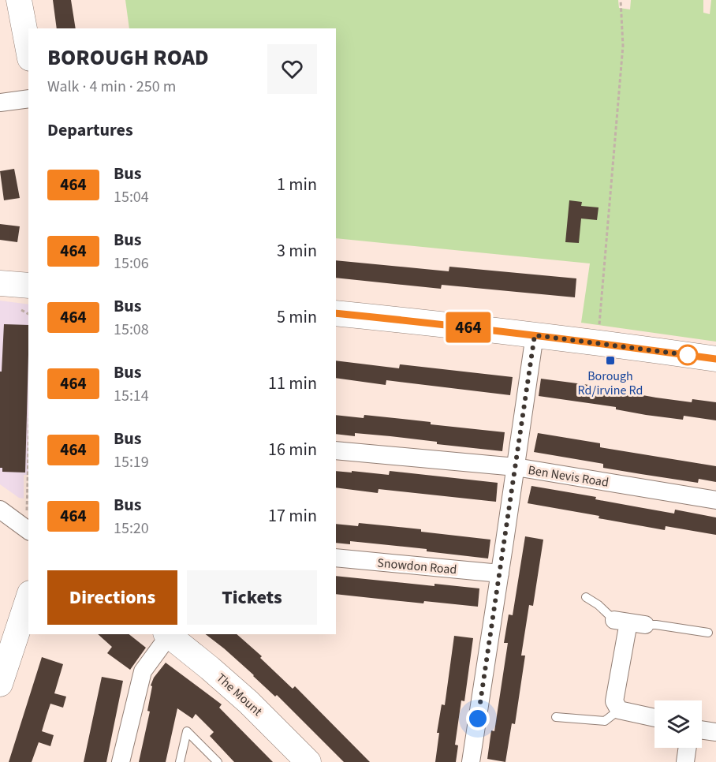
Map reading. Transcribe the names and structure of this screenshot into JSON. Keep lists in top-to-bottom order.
{
  "streets": {
    "street": ["Ben Nevis Road", "Snowdon Road", "The Mount"]
  },
  "places": {
    "transit": ["Borough Rd/irvine Rd"]
  },
  "lines": ["bus line 464"],
  "page": {
    "on_map": "464",
    "heading": [
      ["BOROUGH ROAD", "Walk · 4 min · 250 m"],
      "Departures"
    ],
    "list": [
      {
        "mark": "464",
        "name": "Bus",
        "note": "15:04",
        "value": "1 min"
      },
      {
        "mark": "464",
        "name": "Bus",
        "note": "15:06",
        "value": "3 min"
      },
      {
        "mark": "464",
        "name": "Bus",
        "note": "15:08",
        "value": "5 min"
      },
      {
        "mark": "464",
        "name": "Bus",
        "note": "15:14",
        "value": "11 min"
      },
      {
        "mark": "464",
        "name": "Bus",
        "note": "15:19",
        "value": "16 min"
      },
      {
        "mark": "464",
        "name": "Bus",
        "note": "15:20",
        "value": "17 min"
      }
    ],
    "buttons": ["Directions", "Tickets"]
  }
}
